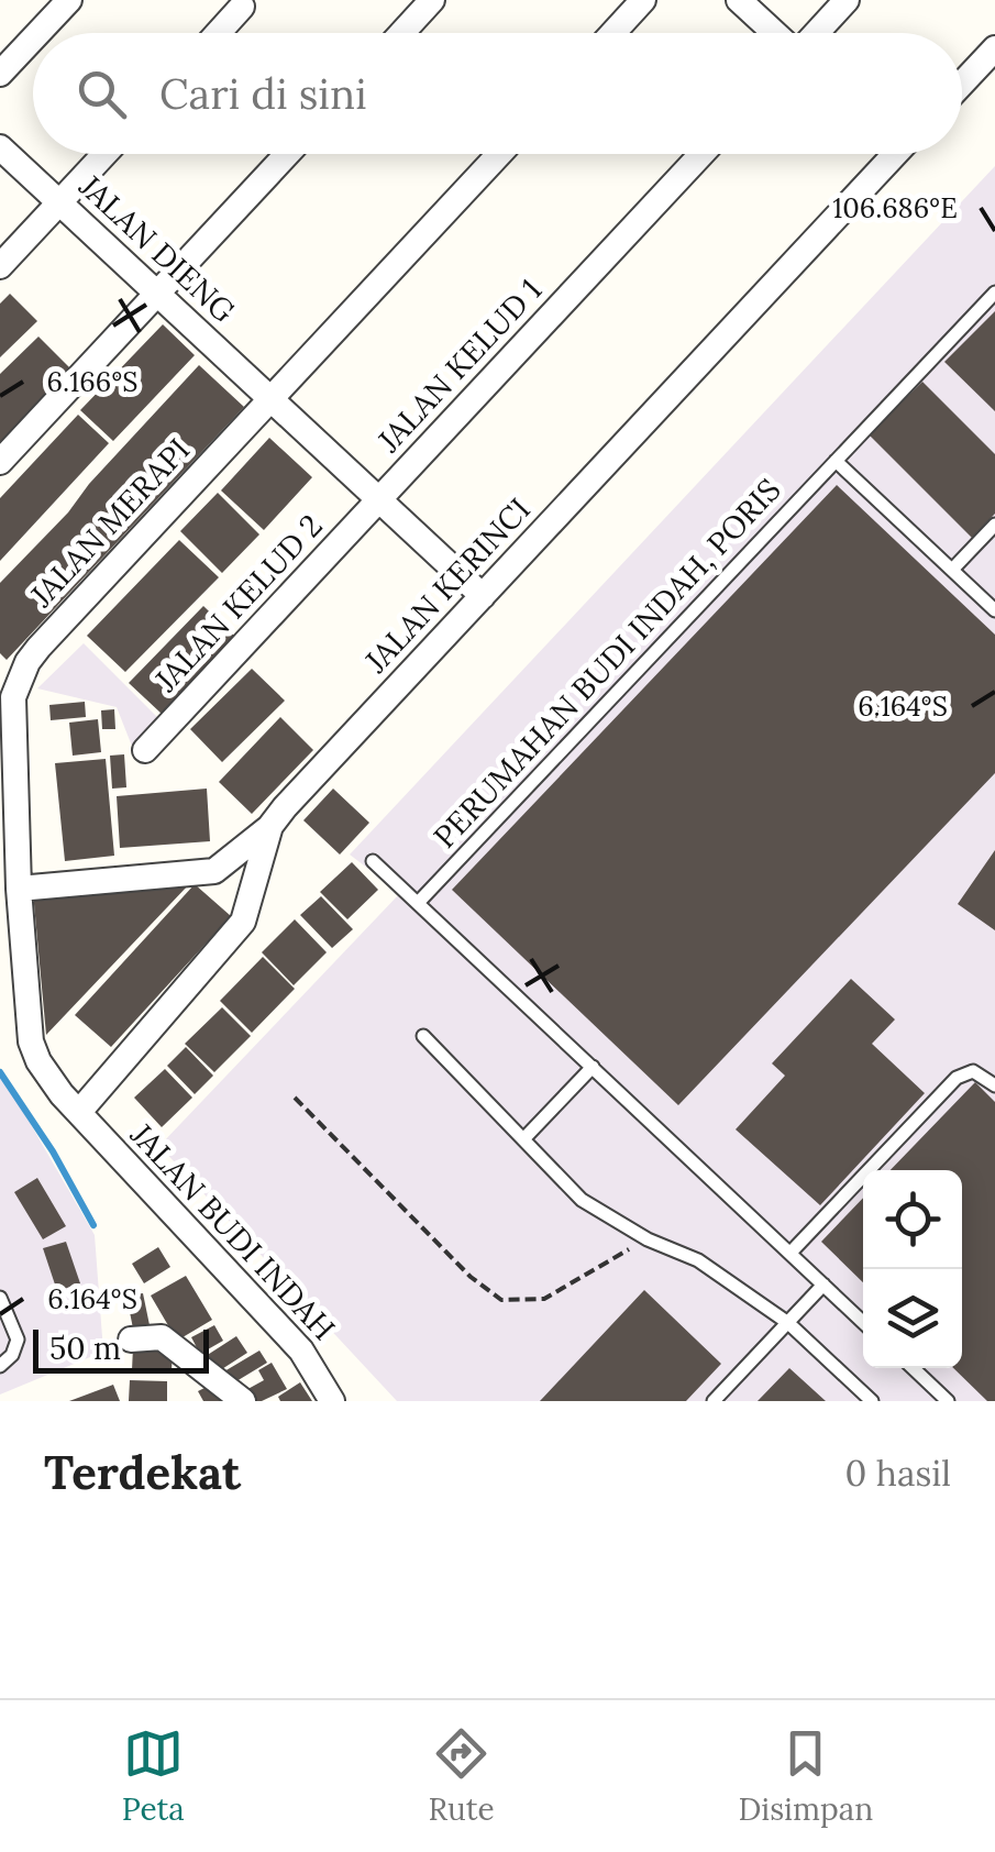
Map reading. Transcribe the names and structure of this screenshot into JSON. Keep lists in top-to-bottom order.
{
  "streets": {
    "street": [
      "JALAN DIENG",
      "JALAN KELUD 1",
      "JALAN MERAPI",
      "JALAN KERINCI",
      "JALAN KELUD 2",
      "JALAN BUDI INDAH"
    ],
    "lane": ["PERUMAHAN BUDI INDAH, PORIS"]
  },
  "crossings": [
    ["JALAN DIENG", "JALAN KELUD 1"],
    ["JALAN DIENG", "JALAN MERAPI"],
    ["JALAN DIENG", "JALAN KERINCI"],
    ["JALAN DIENG", "JALAN KELUD 2"],
    ["JALAN KELUD 1", "JALAN KELUD 2"],
    ["JALAN MERAPI", "JALAN KERINCI"],
    ["JALAN MERAPI", "JALAN BUDI INDAH"],
    ["JALAN KERINCI", "JALAN BUDI INDAH"]
  ],
  "scale_bar": "50 m",
  "page": {
    "search": "Cari di sini",
    "scale": "50 m",
    "heading": ["Terdekat", "0 hasil"],
    "nav": ["Peta", "Rute", "Disimpan"]
  },
  "coordinates": ["106.686°E", "6.166°S", "6.164°S"]
}
